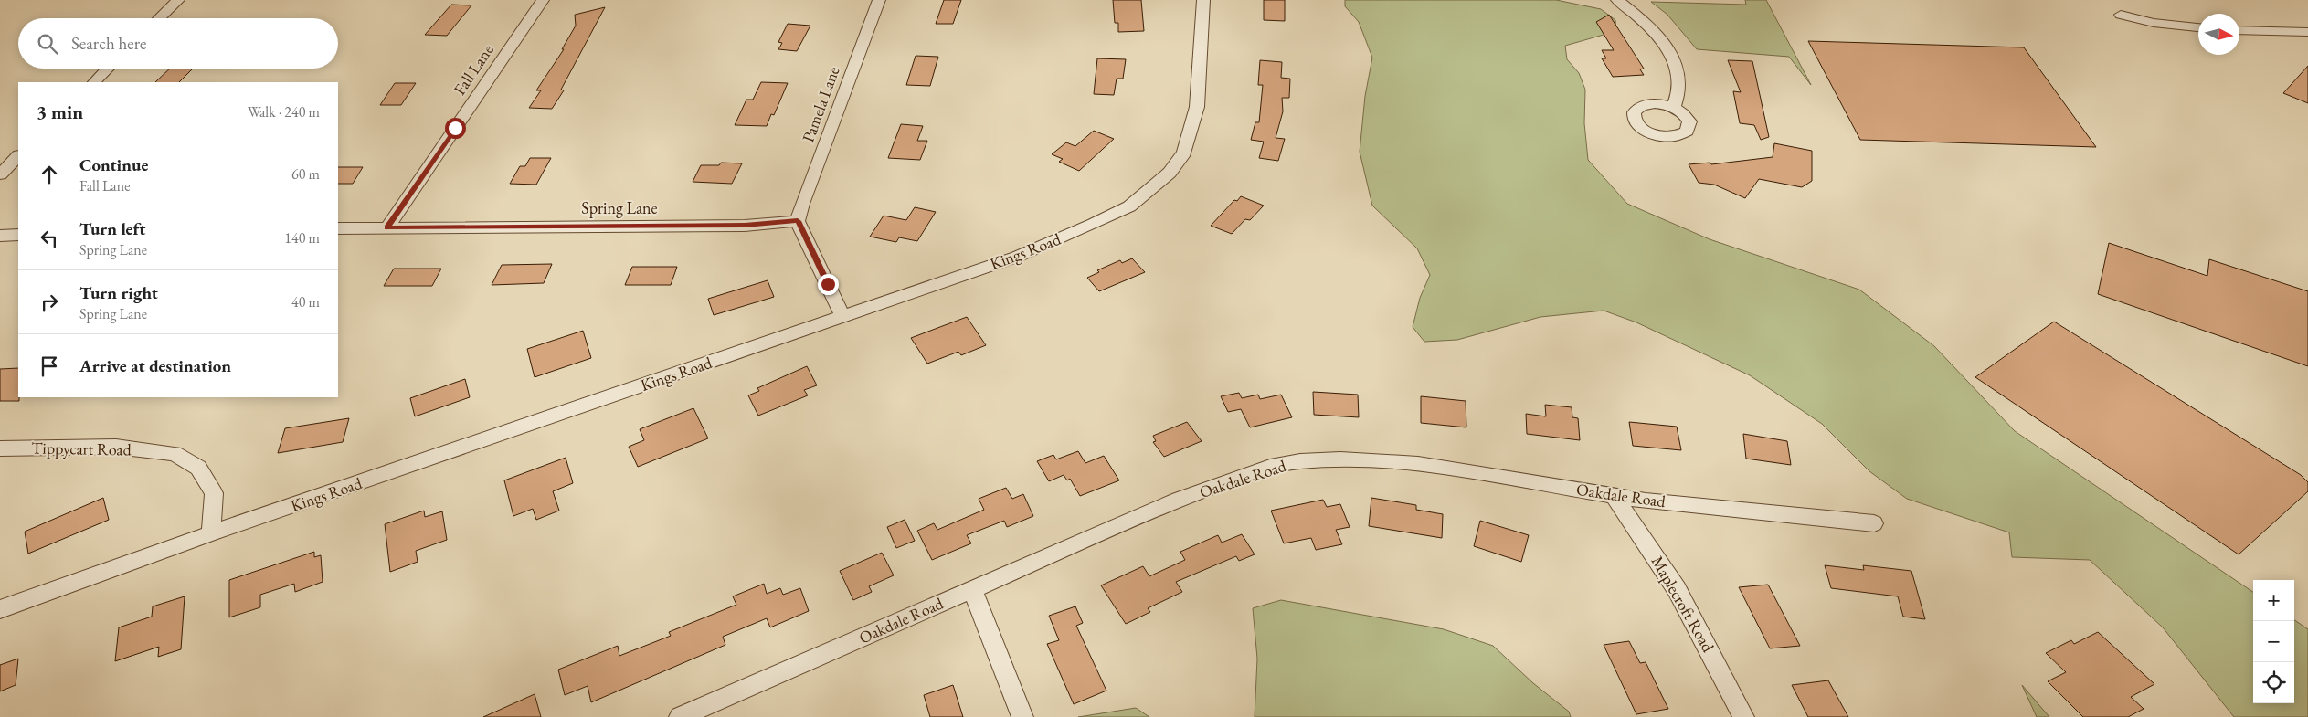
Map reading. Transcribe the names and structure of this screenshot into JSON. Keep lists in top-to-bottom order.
{
  "streets": {
    "street": [
      "Fall Lane",
      "Pamela Lane",
      "Spring Lane",
      "Kings Road",
      "Tippycart Road",
      "Oakdale Road",
      "Maplecroft Road"
    ]
  },
  "crossings": [
    ["Fall Lane", "Spring Lane"],
    ["Pamela Lane", "Spring Lane"],
    ["Kings Road", "Tippycart Road"],
    ["Oakdale Road", "Maplecroft Road"]
  ],
  "north": "right",
  "page": {
    "search": "Search here",
    "heading": ["3 min", "Walk · 240 m"],
    "list": [
      ["Continue", "Fall Lane", "60 m"],
      ["Turn left", "Spring Lane", "140 m"],
      ["Turn right", "Spring Lane", "40 m"],
      "Arrive at destination"
    ],
    "map_buttons": ["+", "−"]
  }
}
